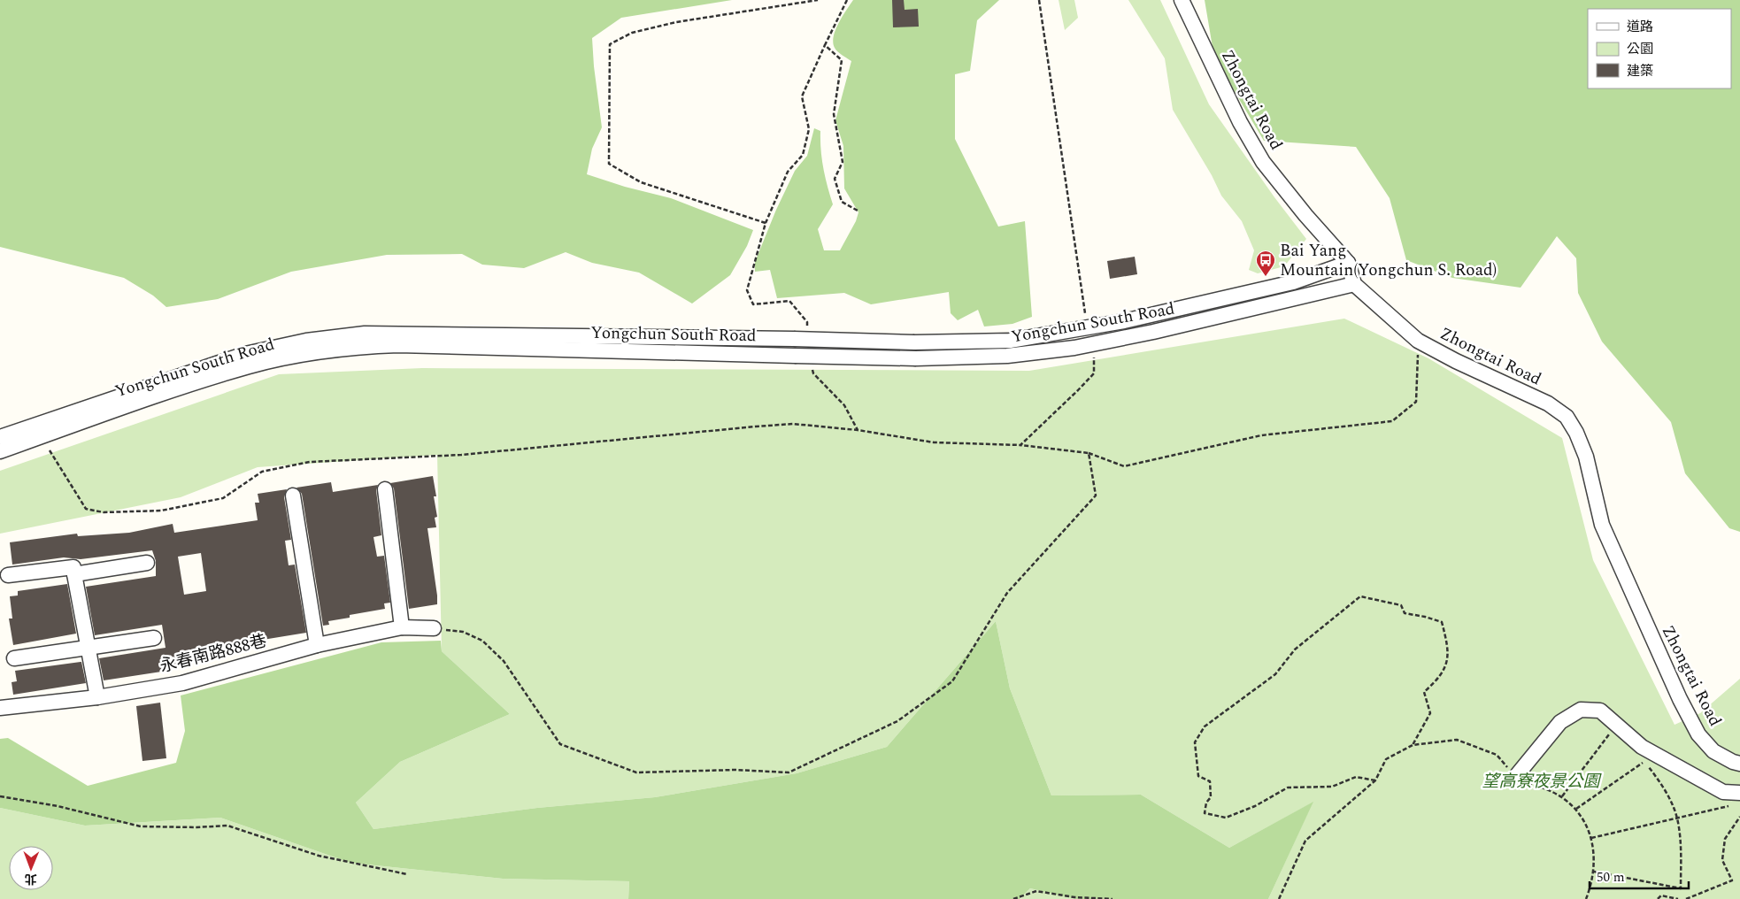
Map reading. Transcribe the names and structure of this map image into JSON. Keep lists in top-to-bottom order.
{
  "streets": {
    "street": ["Zhongtai Road", "Yongchun South Road", "永春南路888巷"]
  },
  "crossings": [
    ["Zhongtai Road", "Yongchun South Road"]
  ],
  "parks": ["望高寮夜景公園"],
  "places": {
    "bus stop": ["Bai Yang Mountain(Yongchun S. Road)"]
  },
  "legend": ["道路", "公園", "建築"],
  "scale_bar": "50 m",
  "north": "bottom"
}
